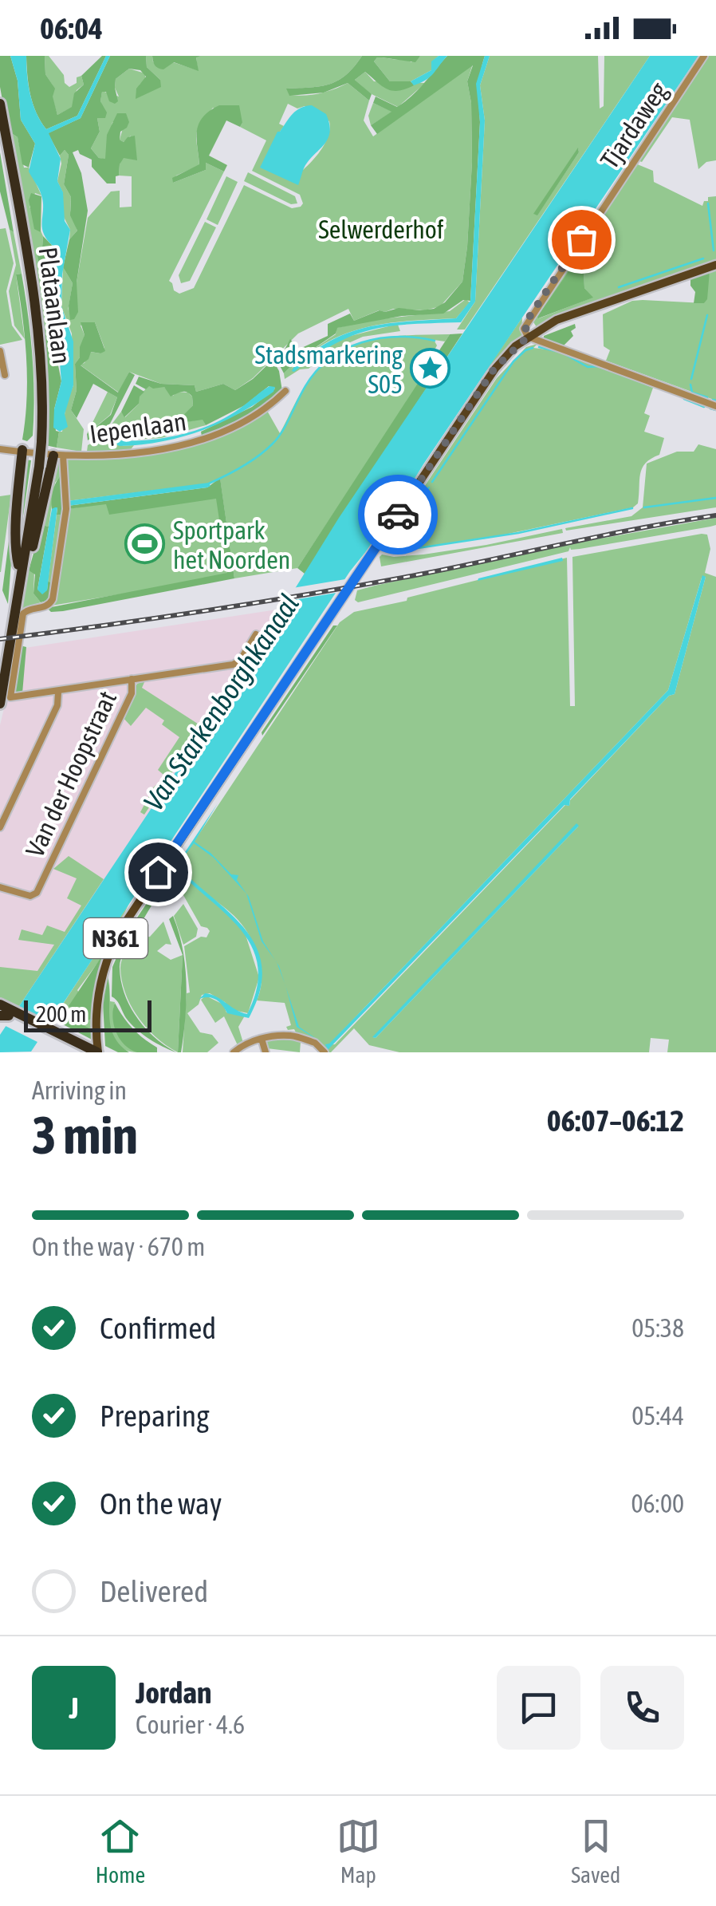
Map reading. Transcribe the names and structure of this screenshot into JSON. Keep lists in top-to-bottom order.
{
  "streets": {
    "highway": ["Plataanlaan"],
    "main road": ["N361"],
    "street": ["Tjardaweg", "Iepenlaan", "Van der Hoopstraat"]
  },
  "crossings": [
    ["Tjardaweg", "N361"]
  ],
  "water": ["Van Starkenborghkanaal"],
  "parks": ["Selwerderhof"],
  "places": {
    "place": ["Stadsmarkering S05"],
    "sports": ["Sportpark het Noorden"]
  },
  "scale_bar": "200 m",
  "page": {
    "status": "06:04",
    "scale": "200 m",
    "heading": ["3 min", "Arriving in", "06:07–06:12"],
    "panel": ["Jordan", "Courier · 4.6"],
    "bar": "On the way · 670 m",
    "list": [
      ["Confirmed", "05:38"],
      ["Preparing", "05:44"],
      ["On the way", "06:00"],
      "Delivered"
    ],
    "round": "J",
    "tabs": ["Home", "Map", "Saved"]
  }
}
